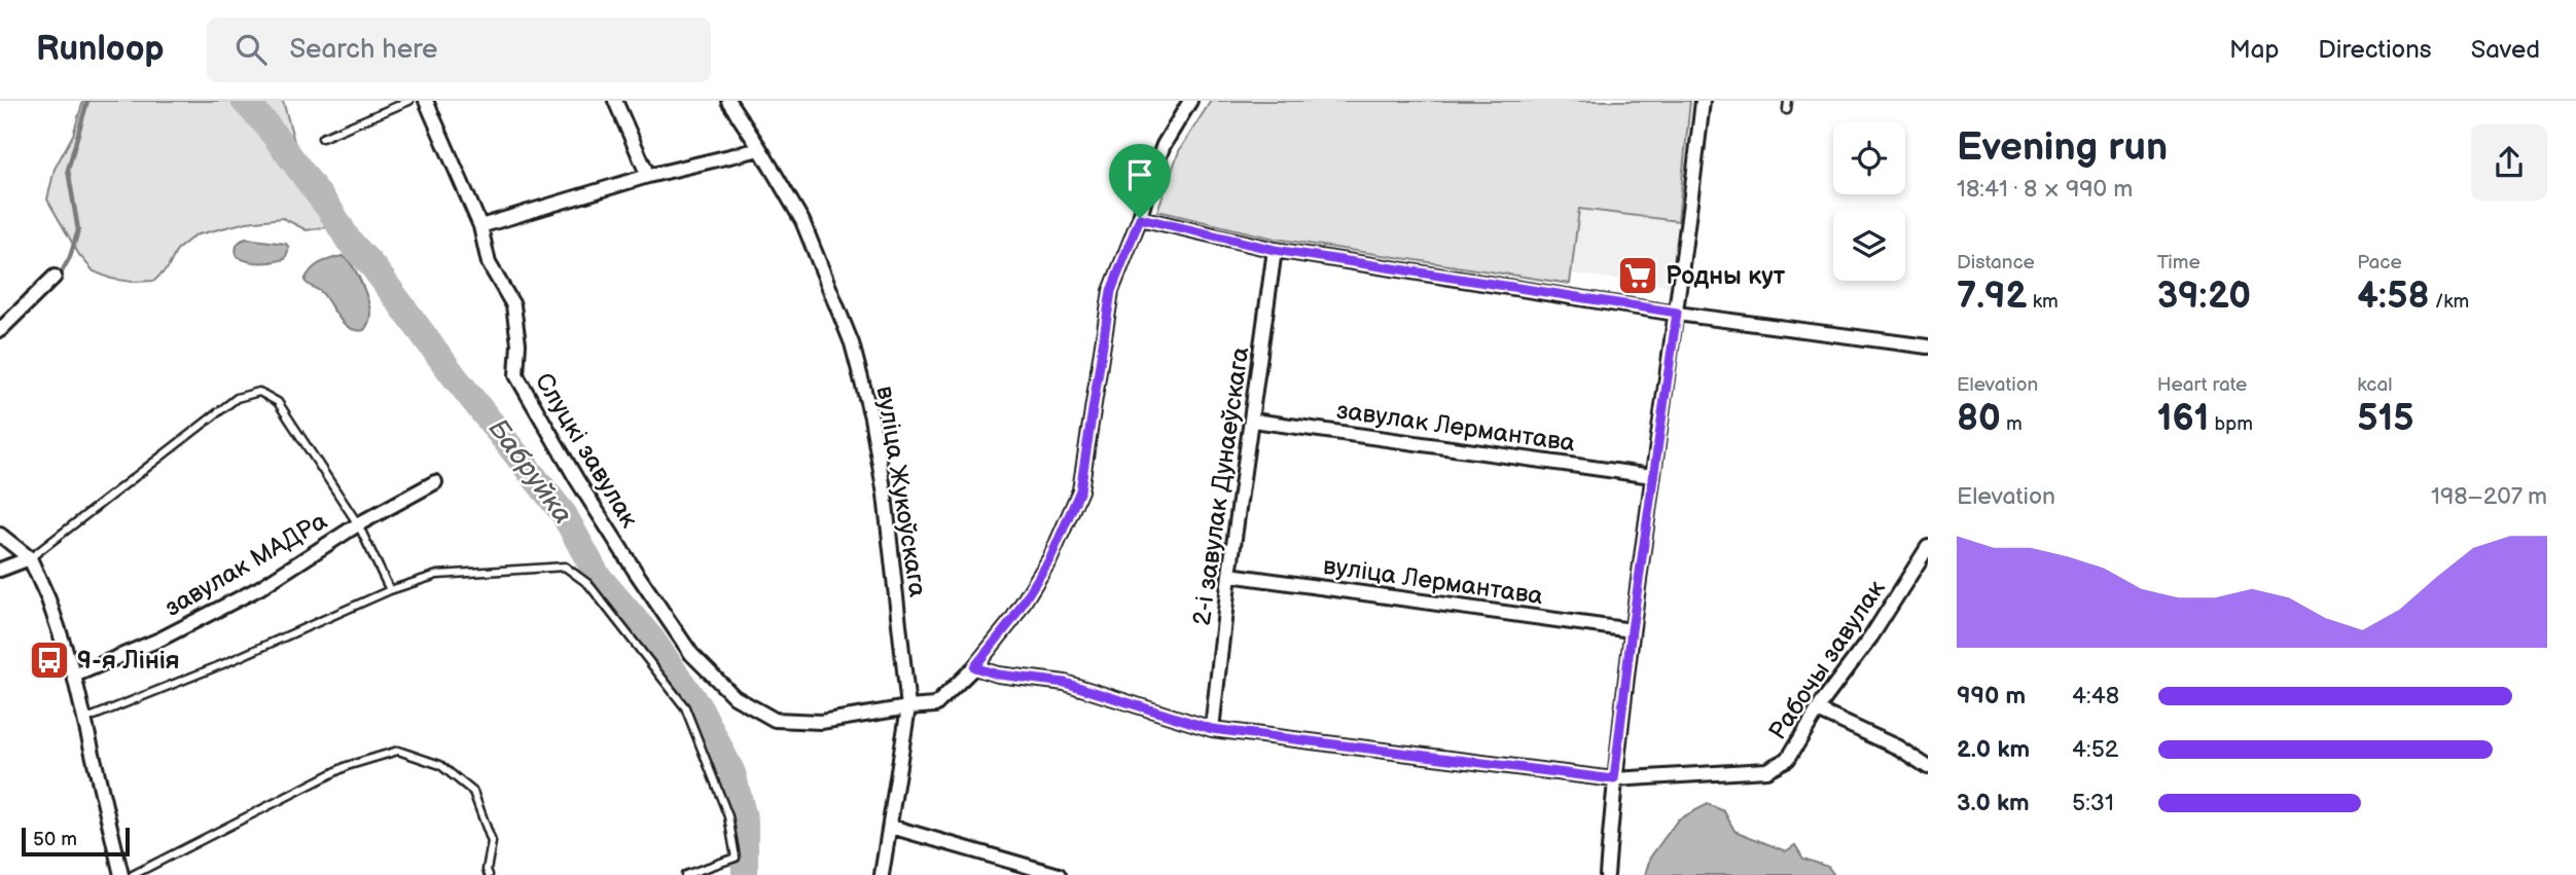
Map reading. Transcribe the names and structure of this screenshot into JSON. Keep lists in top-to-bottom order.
{
  "streets": {
    "street": [
      "завулак Лермантава",
      "Слуцкі завулак",
      "2-і завулак Дунаеўскага",
      "вуліца Жукоўскага",
      "завулак МАДРа",
      "вуліца Лермантава",
      "Рабочы завулак"
    ]
  },
  "crossings": [
    ["завулак Лермантава", "2-і завулак Дунаеўскага"],
    ["Слуцкі завулак", "вуліца Жукоўскага"],
    ["Слуцкі завулак", "Рабочы завулак"],
    ["2-і завулак Дунаеўскага", "вуліца Лермантава"],
    ["2-і завулак Дунаеўскага", "Рабочы завулак"]
  ],
  "water": ["Бабруйка"],
  "places": {
    "supermarket": ["Родны кут"],
    "bus stop": ["9-я Лінія"]
  },
  "scale_bar": "50 m",
  "page": {
    "header": "Runloop",
    "search": "Search here",
    "nav": ["Map", "Directions", "Saved"],
    "heading": ["Evening run", "18:41 · 8 × 990 m"],
    "stats": [
      ["Distance", "7.92 km"],
      ["Time", "39:20"],
      ["Pace", "4:58 /km"],
      ["Elevation", "80 m"],
      ["Heart rate", "161 bpm"],
      ["kcal", "515"]
    ],
    "chart": ["Elevation", "198–207 m"],
    "list": [
      {
        "name": "990 m",
        "note": "4:48"
      },
      {
        "name": "2.0 km",
        "note": "4:52"
      },
      {
        "name": "3.0 km",
        "note": "5:31"
      }
    ],
    "scale": "50 m"
  }
}
